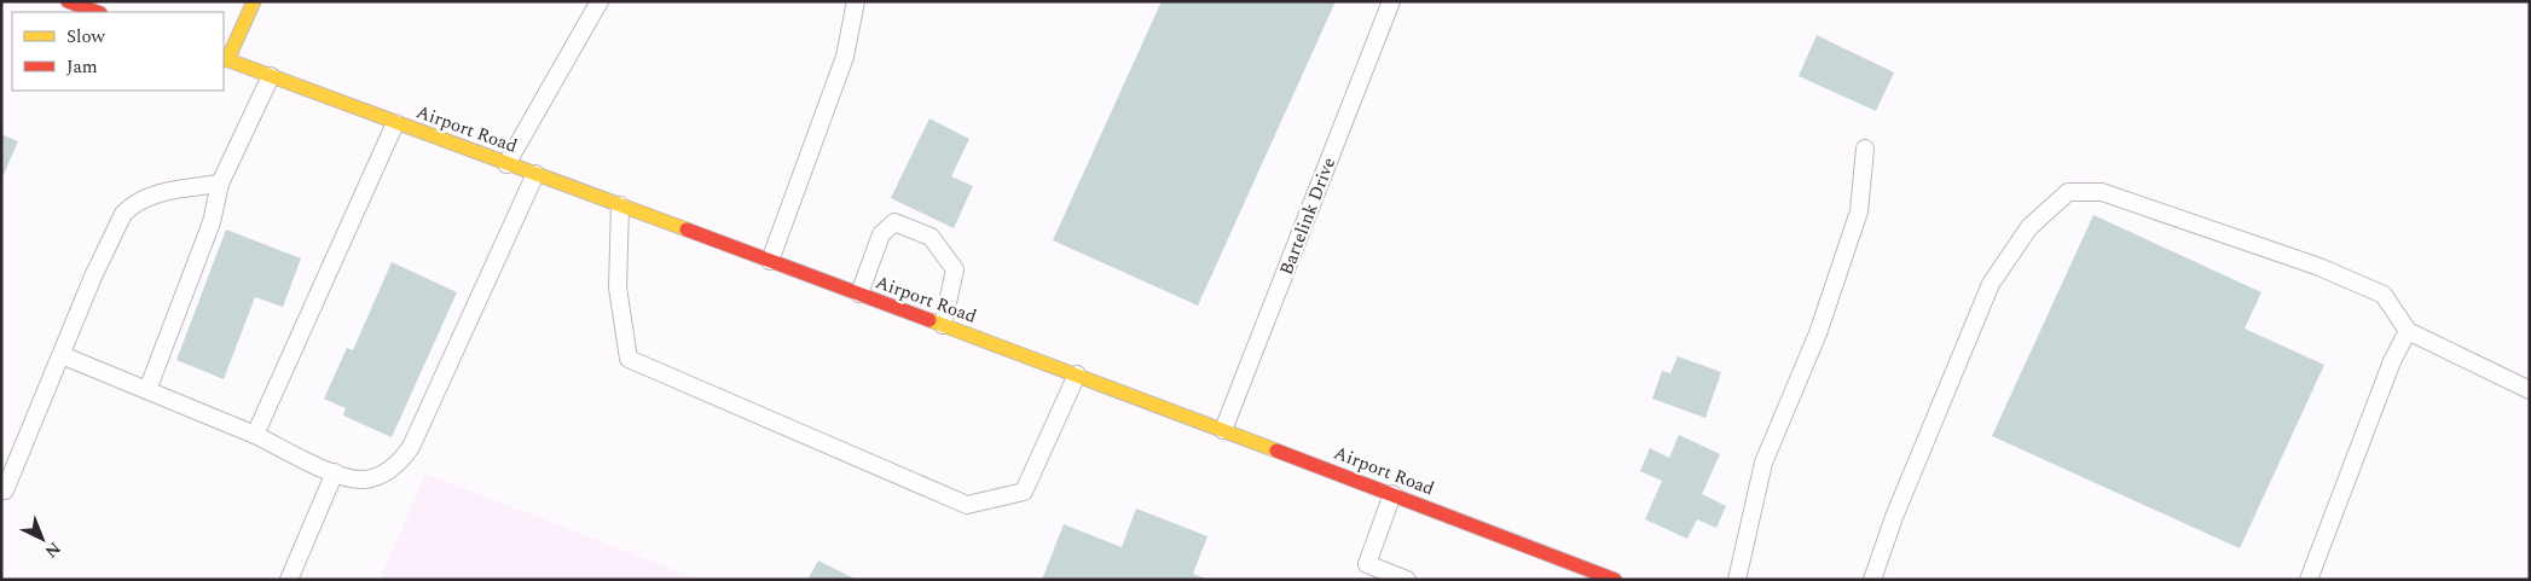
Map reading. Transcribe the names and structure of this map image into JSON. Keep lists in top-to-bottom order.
{
  "streets": {
    "street": ["Airport Road"],
    "lane": ["Bartelink Drive"]
  },
  "crossings": [
    ["Airport Road", "Bartelink Drive"]
  ],
  "legend": ["Slow", "Jam"],
  "north": "bottom right"
}
